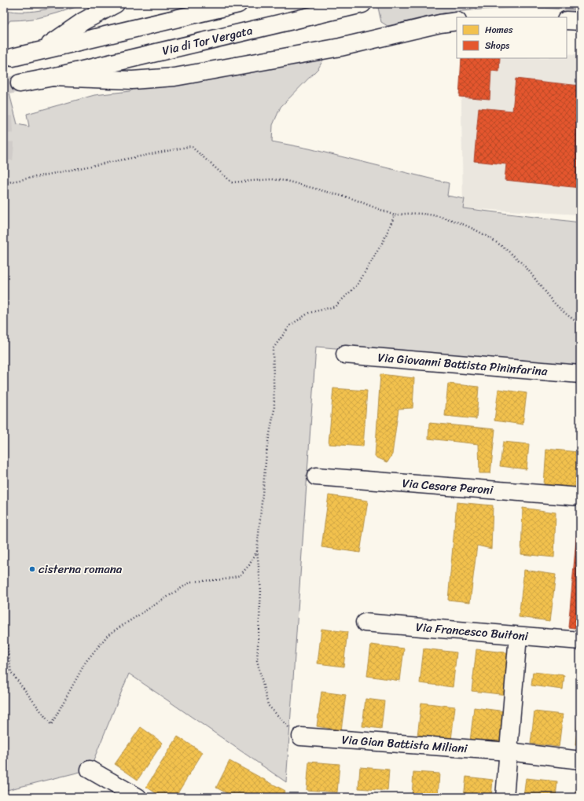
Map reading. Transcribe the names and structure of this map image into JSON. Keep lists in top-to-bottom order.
{
  "streets": {
    "street": [
      "Via di Tor Vergata",
      "Via Giovanni Battista Pininfarina",
      "Via Cesare Peroni",
      "Via Francesco Buitoni",
      "Via Gian Battista Miliani"
    ]
  },
  "places": ["cisterna romana"],
  "legend": ["Homes", "Shops"]
}
